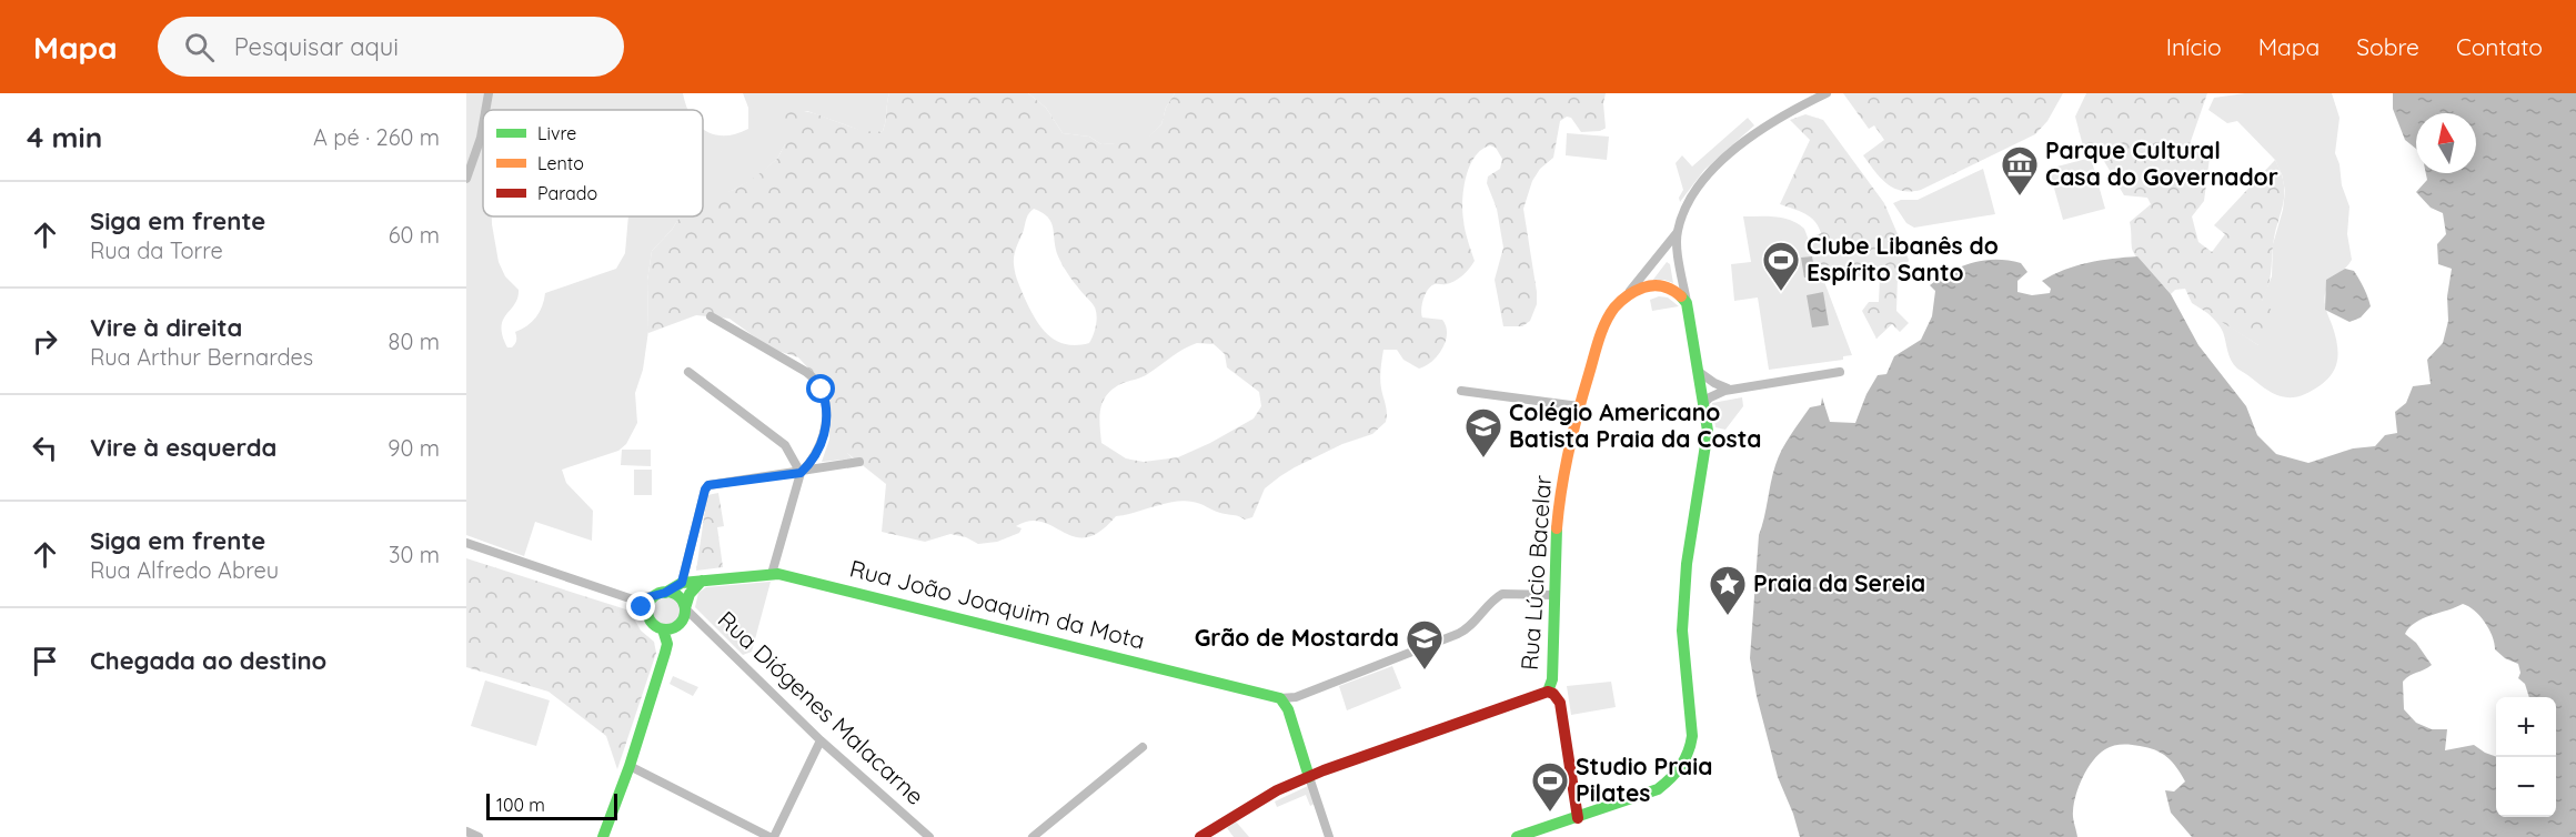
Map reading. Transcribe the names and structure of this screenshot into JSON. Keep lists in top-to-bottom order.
{
  "streets": {
    "street": ["Rua Lúcio Bacelar", "Rua João Joaquim da Mota", "Rua Diógenes Malacarne"]
  },
  "places": {
    "museum": ["Parque Cultural Casa do Governador"],
    "sports": ["Clube Libanês do Espírito Santo", "Studio Praia Pilates"],
    "school or university": ["Colégio Americano Batista Praia da Costa", "Grão de Mostarda"],
    "place": ["Praia da Sereia"]
  },
  "legend": ["Livre", "Lento", "Parado"],
  "scale_bar": "100 m",
  "north": "top",
  "page": {
    "header": "Mapa",
    "search": "Pesquisar aqui",
    "nav": [
      "Início",
      "Mapa",
      "Sobre",
      "Contato"
    ],
    "heading": ["4 min", "A pé · 260 m"],
    "list": [
      ["Siga em frente", "Rua da Torre", "60 m"],
      ["Vire à direita", "Rua Arthur Bernardes", "80 m"],
      ["Vire à esquerda", "90 m"],
      ["Siga em frente", "Rua Alfredo Abreu", "30 m"],
      "Chegada ao destino"
    ],
    "map_buttons": ["+", "−"],
    "scale": "100 m"
  }
}
